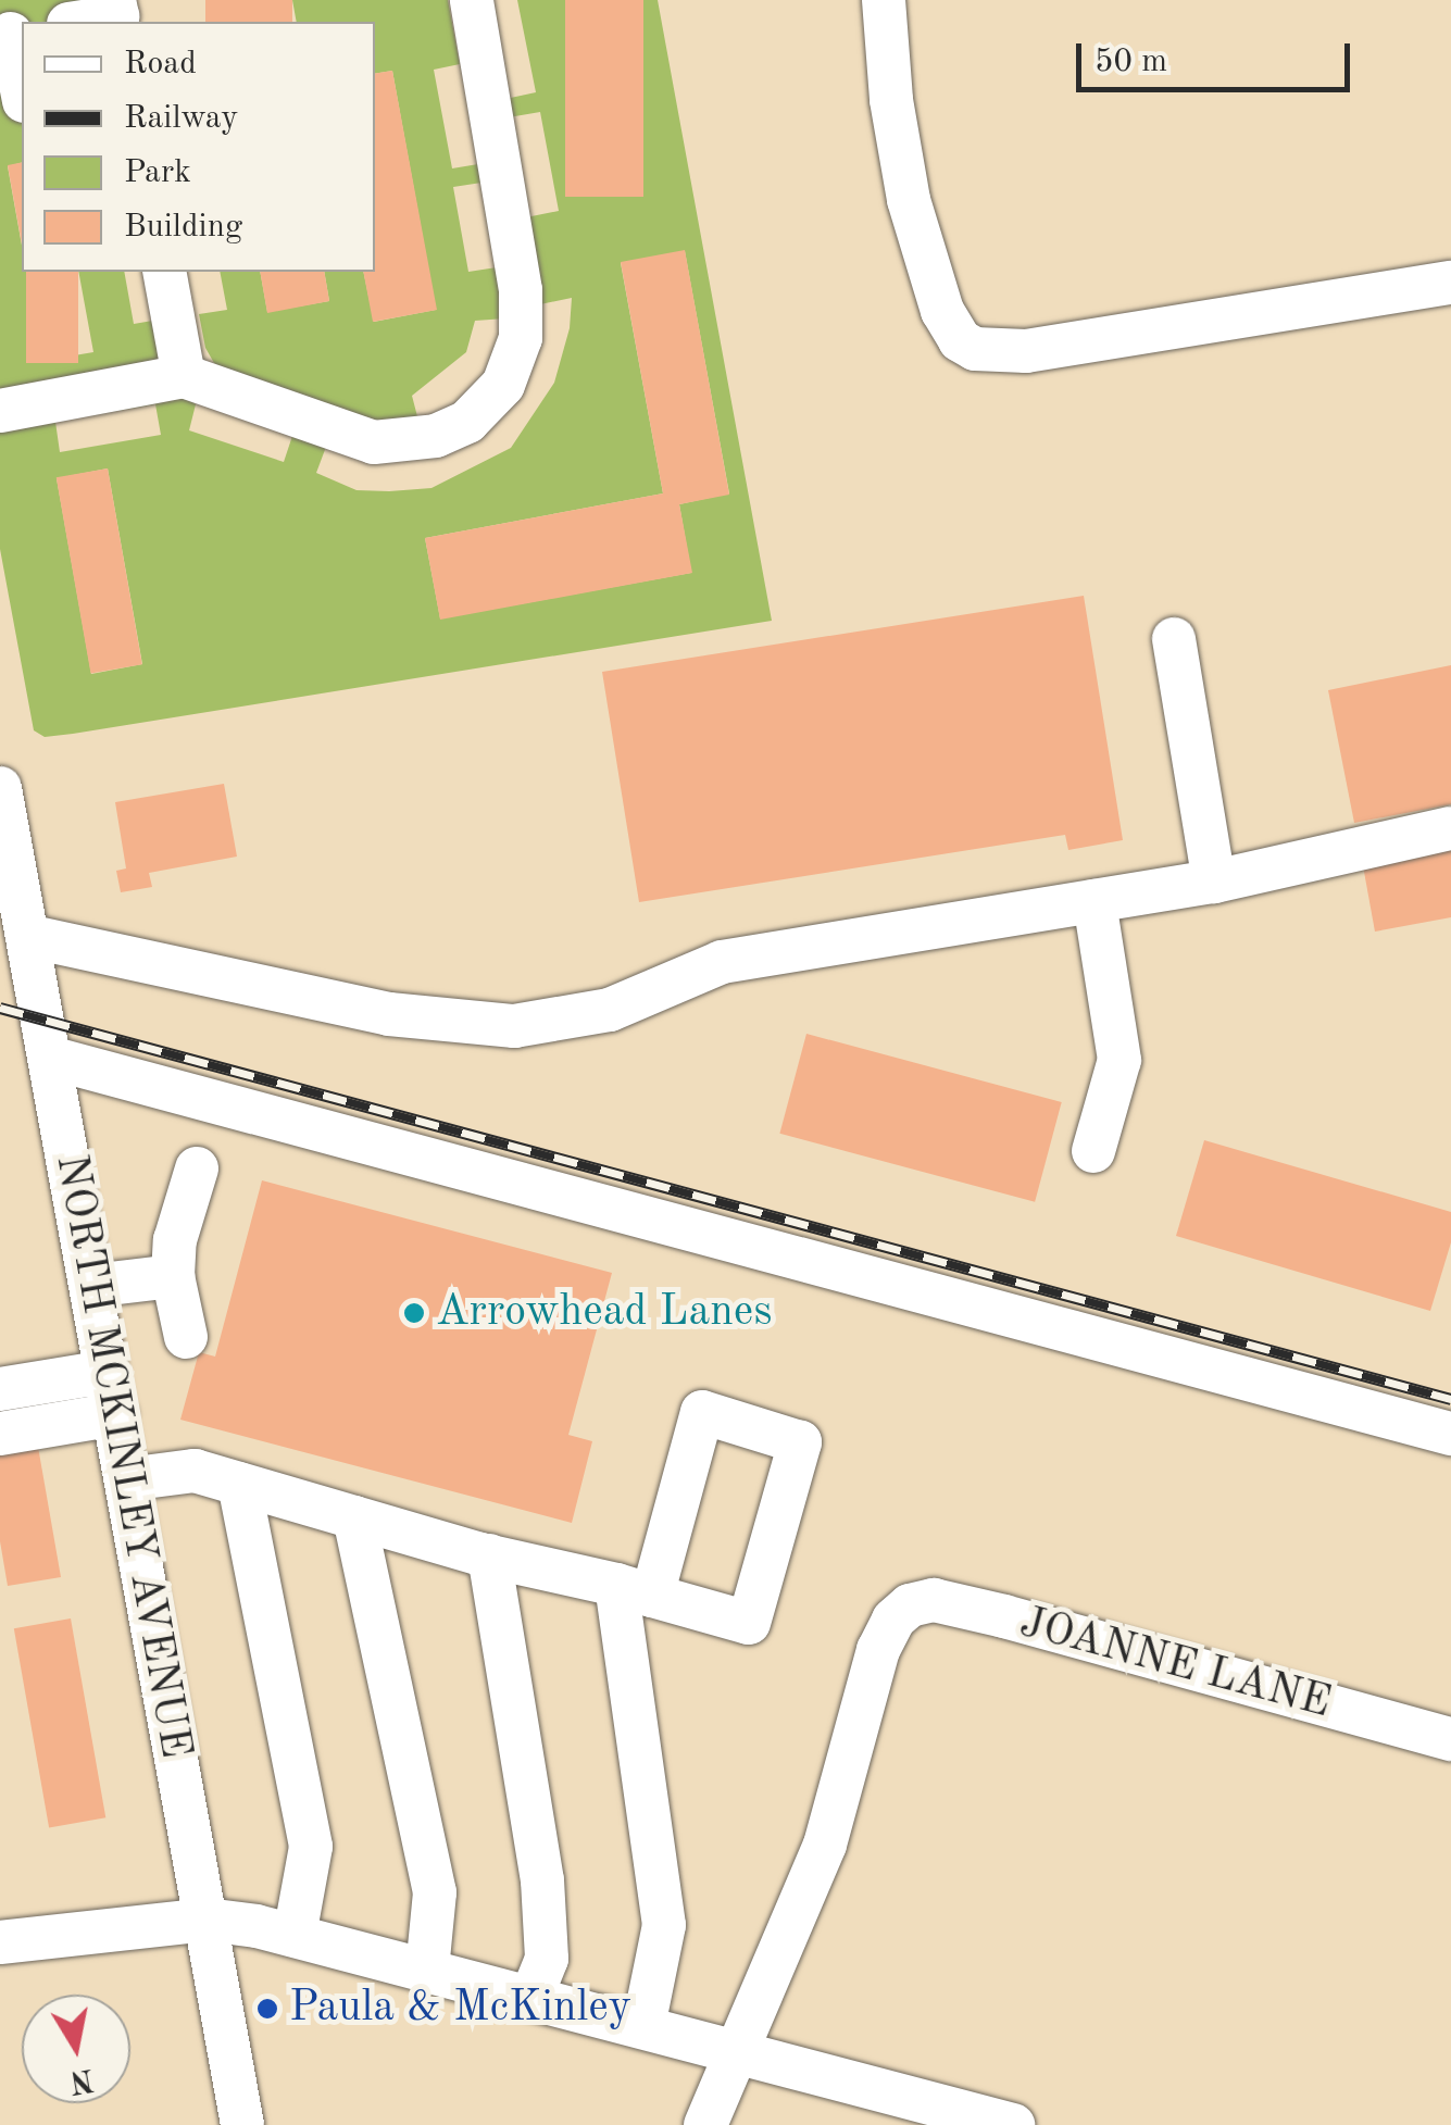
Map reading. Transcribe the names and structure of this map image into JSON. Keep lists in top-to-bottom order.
{
  "streets": {
    "street": ["NORTH MCKINLEY AVENUE", "JOANNE LANE"]
  },
  "places": ["Arrowhead Lanes", "Paula & McKinley"],
  "legend": [
    "Road",
    "Railway",
    "Park",
    "Building"
  ],
  "scale_bar": "50 m",
  "north": "bottom"
}
